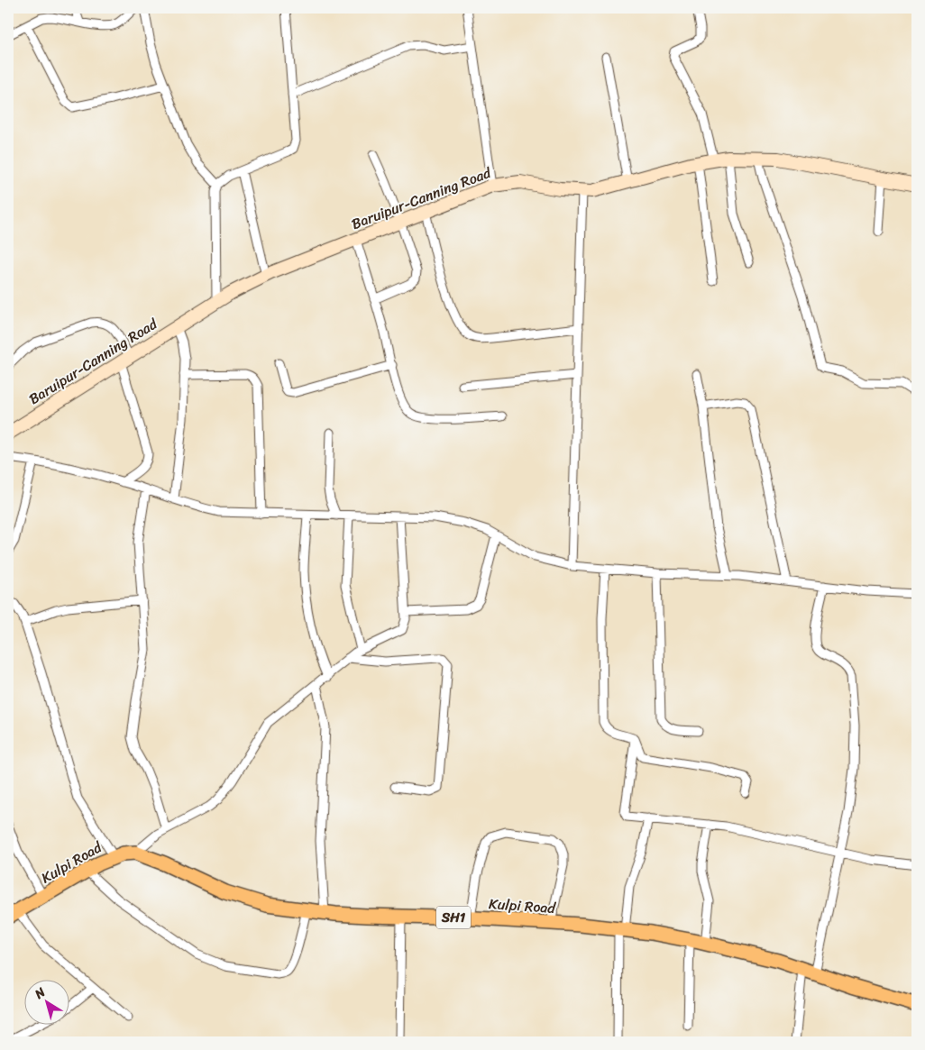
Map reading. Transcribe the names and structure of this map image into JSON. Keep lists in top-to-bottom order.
{
  "streets": {
    "main road": ["Baruipur-Canning Road", "Kulpi Road", "SH1"]
  },
  "north": "top left"
}
